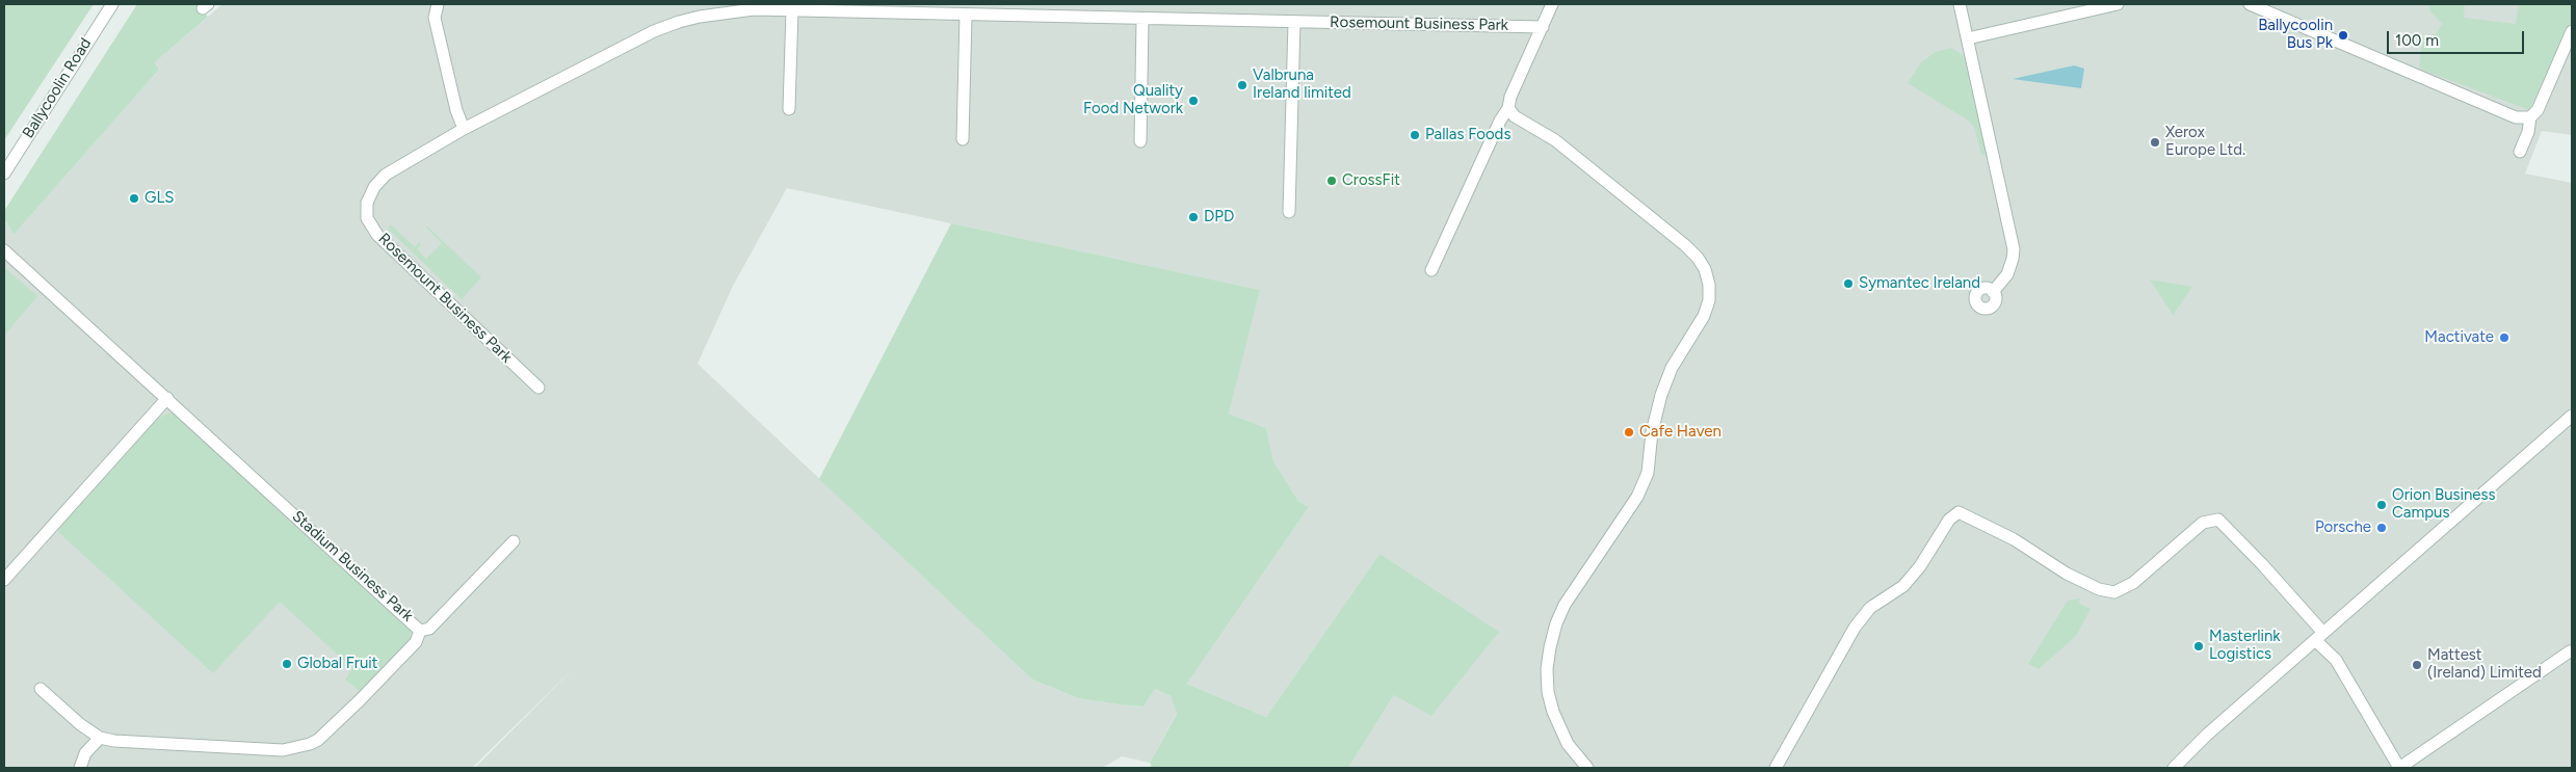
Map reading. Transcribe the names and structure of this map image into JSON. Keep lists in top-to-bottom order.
{
  "streets": {
    "street": ["Rosemount Business Park", "Ballycoolin Road", "Stadium Business Park"]
  },
  "places": [
    "Ballycoolin Bus Pk",
    "Valbruna Ireland limited",
    "Quality Food Network",
    "Pallas Foods",
    "Xerox Europe Ltd.",
    "CrossFit",
    "GLS",
    "DPD",
    "Symantec Ireland",
    "Mactivate",
    "Cafe Haven",
    "Orion Business Campus",
    "Porsche",
    "Masterlink Logistics",
    "Global Fruit",
    "Mattest (Ireland) Limited"
  ],
  "scale_bar": "100 m"
}
